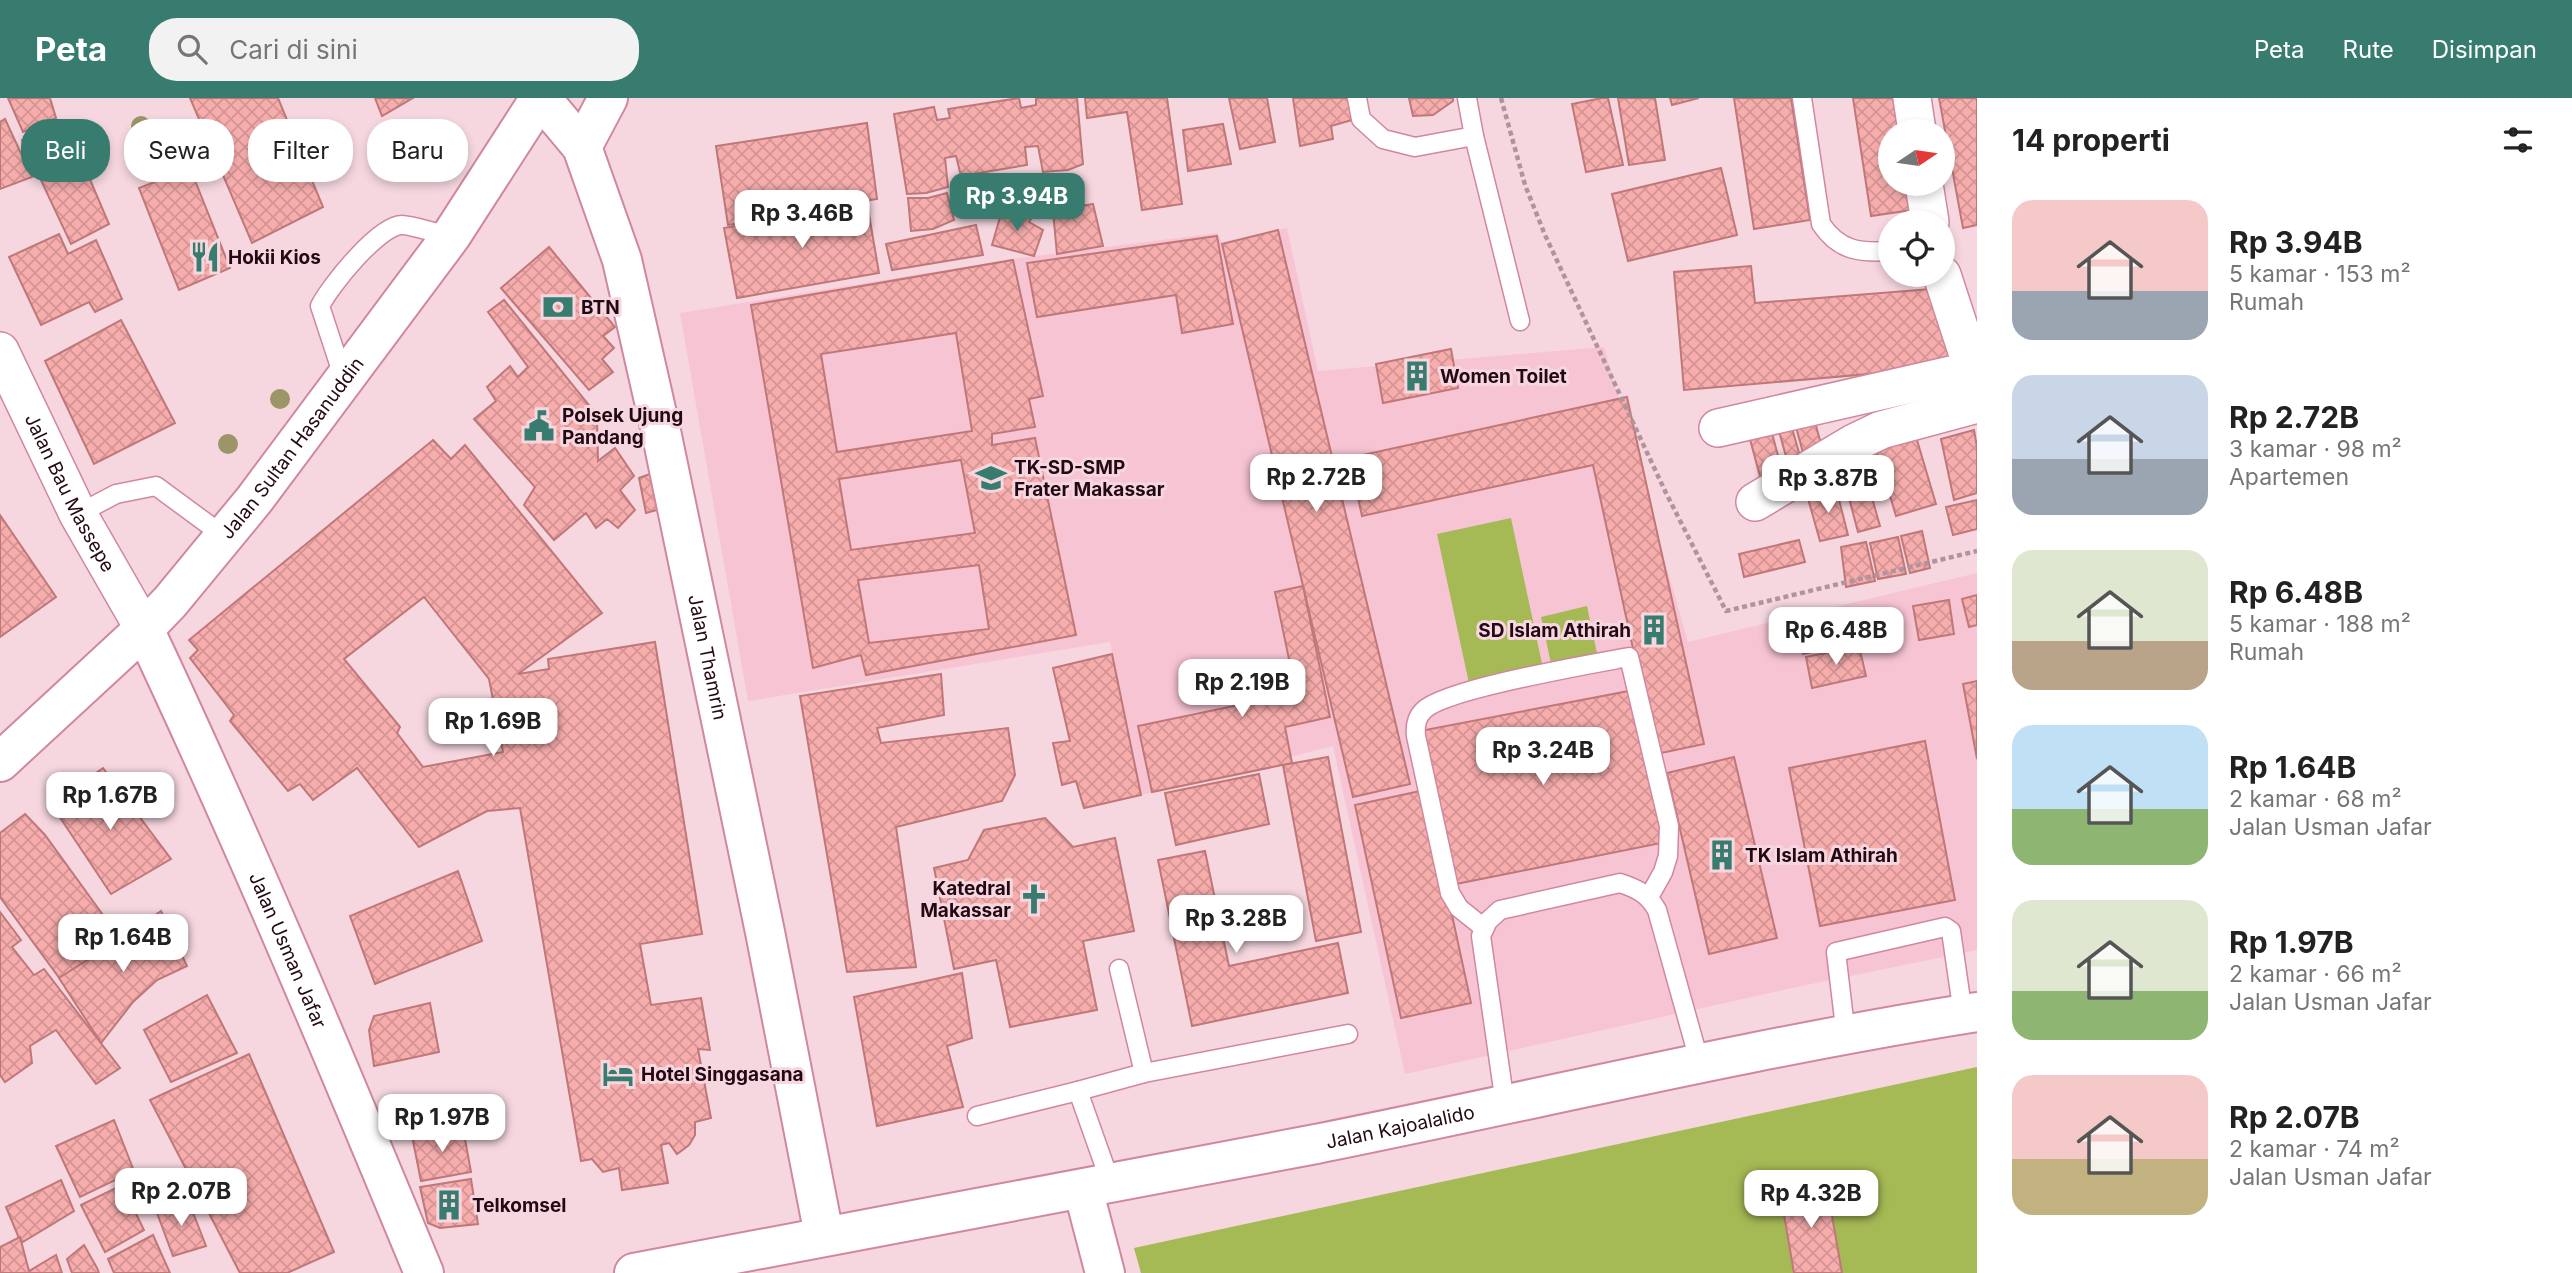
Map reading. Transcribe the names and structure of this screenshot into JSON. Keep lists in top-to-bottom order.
{
  "streets": {
    "street": [
      "Jalan Sultan Hasanuddin",
      "Jalan Bau Massepe",
      "Jalan Thamrin",
      "Jalan Usman Jafar",
      "Jalan Kajoalalido"
    ]
  },
  "crossings": [
    ["Jalan Sultan Hasanuddin", "Jalan Bau Massepe"],
    ["Jalan Sultan Hasanuddin", "Jalan Thamrin"],
    ["Jalan Sultan Hasanuddin", "Jalan Usman Jafar"],
    ["Jalan Bau Massepe", "Jalan Usman Jafar"],
    ["Jalan Thamrin", "Jalan Kajoalalido"]
  ],
  "places": {
    "restaurant": ["Hokii Kios"],
    "bank": ["BTN"],
    "building": [
      "Women Toilet",
      "SD Islam Athirah",
      "TK Islam Athirah",
      "Telkomsel"
    ],
    "public building": ["Polsek Ujung Pandang"],
    "school or university": ["TK-SD-SMP Frater Makassar"],
    "church": ["Katedral Makassar"],
    "hotel": ["Hotel Singgasana"]
  },
  "north": "right",
  "page": {
    "header": "Peta",
    "search": "Cari di sini",
    "nav": ["Peta", "Rute", "Disimpan"],
    "heading": "14 properti",
    "chip": [
      "Beli",
      "Sewa",
      "Filter",
      "Baru"
    ],
    "price": [
      "Rp 3.94B",
      "Rp 3.46B",
      "Rp 2.72B",
      "Rp 3.87B",
      "Rp 6.48B",
      "Rp 2.19B",
      "Rp 1.69B",
      "Rp 3.24B",
      "Rp 1.67B",
      "Rp 3.28B",
      "Rp 1.64B",
      "Rp 1.97B",
      "Rp 2.07B",
      "Rp 4.32B"
    ],
    "list": [
      {
        "name": "Rp 3.94B",
        "note": "5 kamar · 153 m² · Rumah"
      },
      {
        "name": "Rp 2.72B",
        "note": "3 kamar · 98 m² · Apartemen"
      },
      {
        "name": "Rp 6.48B",
        "note": "5 kamar · 188 m² · Rumah"
      },
      {
        "name": "Rp 1.64B",
        "note": "2 kamar · 68 m² · Jalan Usman Jafar"
      },
      {
        "name": "Rp 1.97B",
        "note": "2 kamar · 66 m² · Jalan Usman Jafar"
      },
      {
        "name": "Rp 2.07B",
        "note": "2 kamar · 74 m² · Jalan Usman Jafar"
      }
    ]
  }
}
